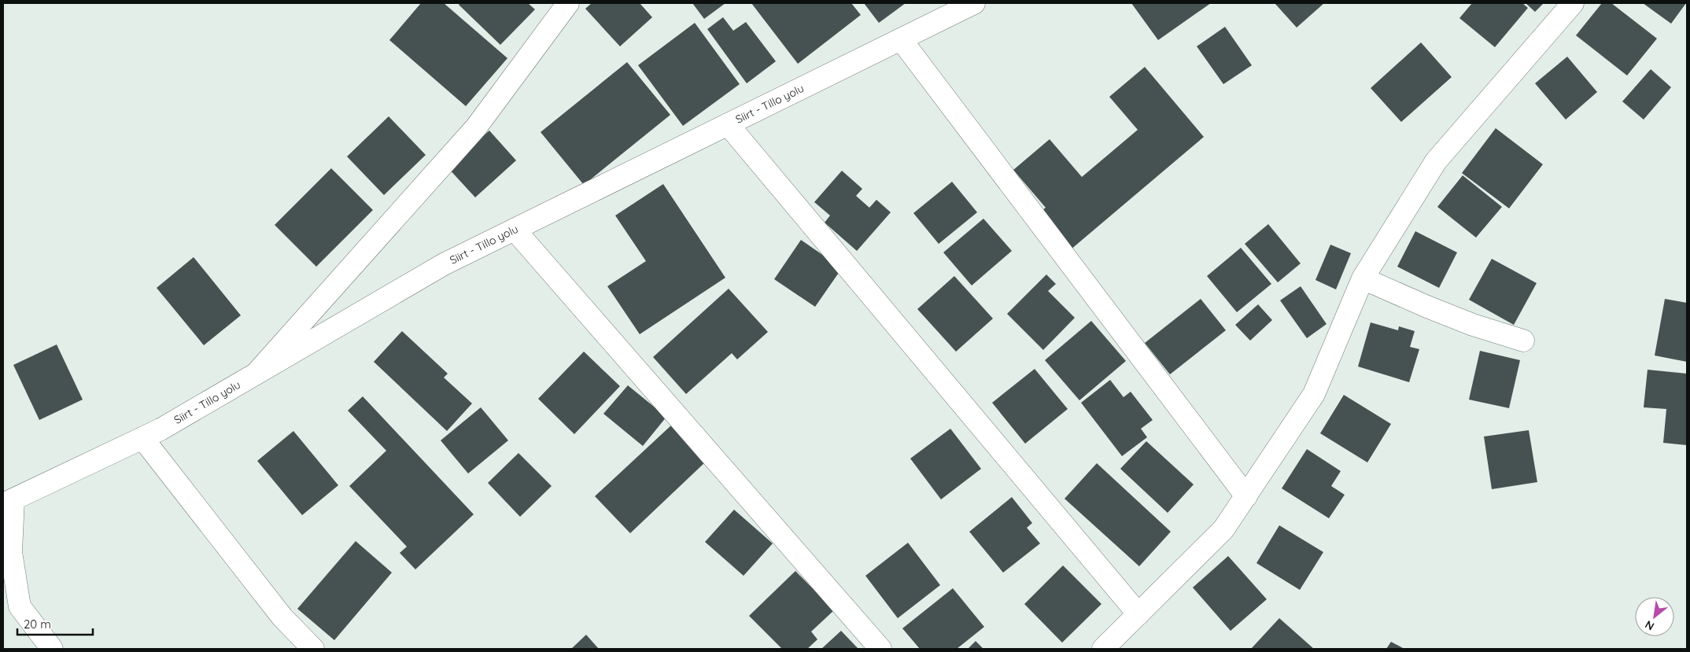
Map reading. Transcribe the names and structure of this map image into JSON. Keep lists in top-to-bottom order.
{
  "streets": {
    "street": ["Siirt - Tillo yolu"]
  },
  "scale_bar": "20 m",
  "north": "bottom left"
}
